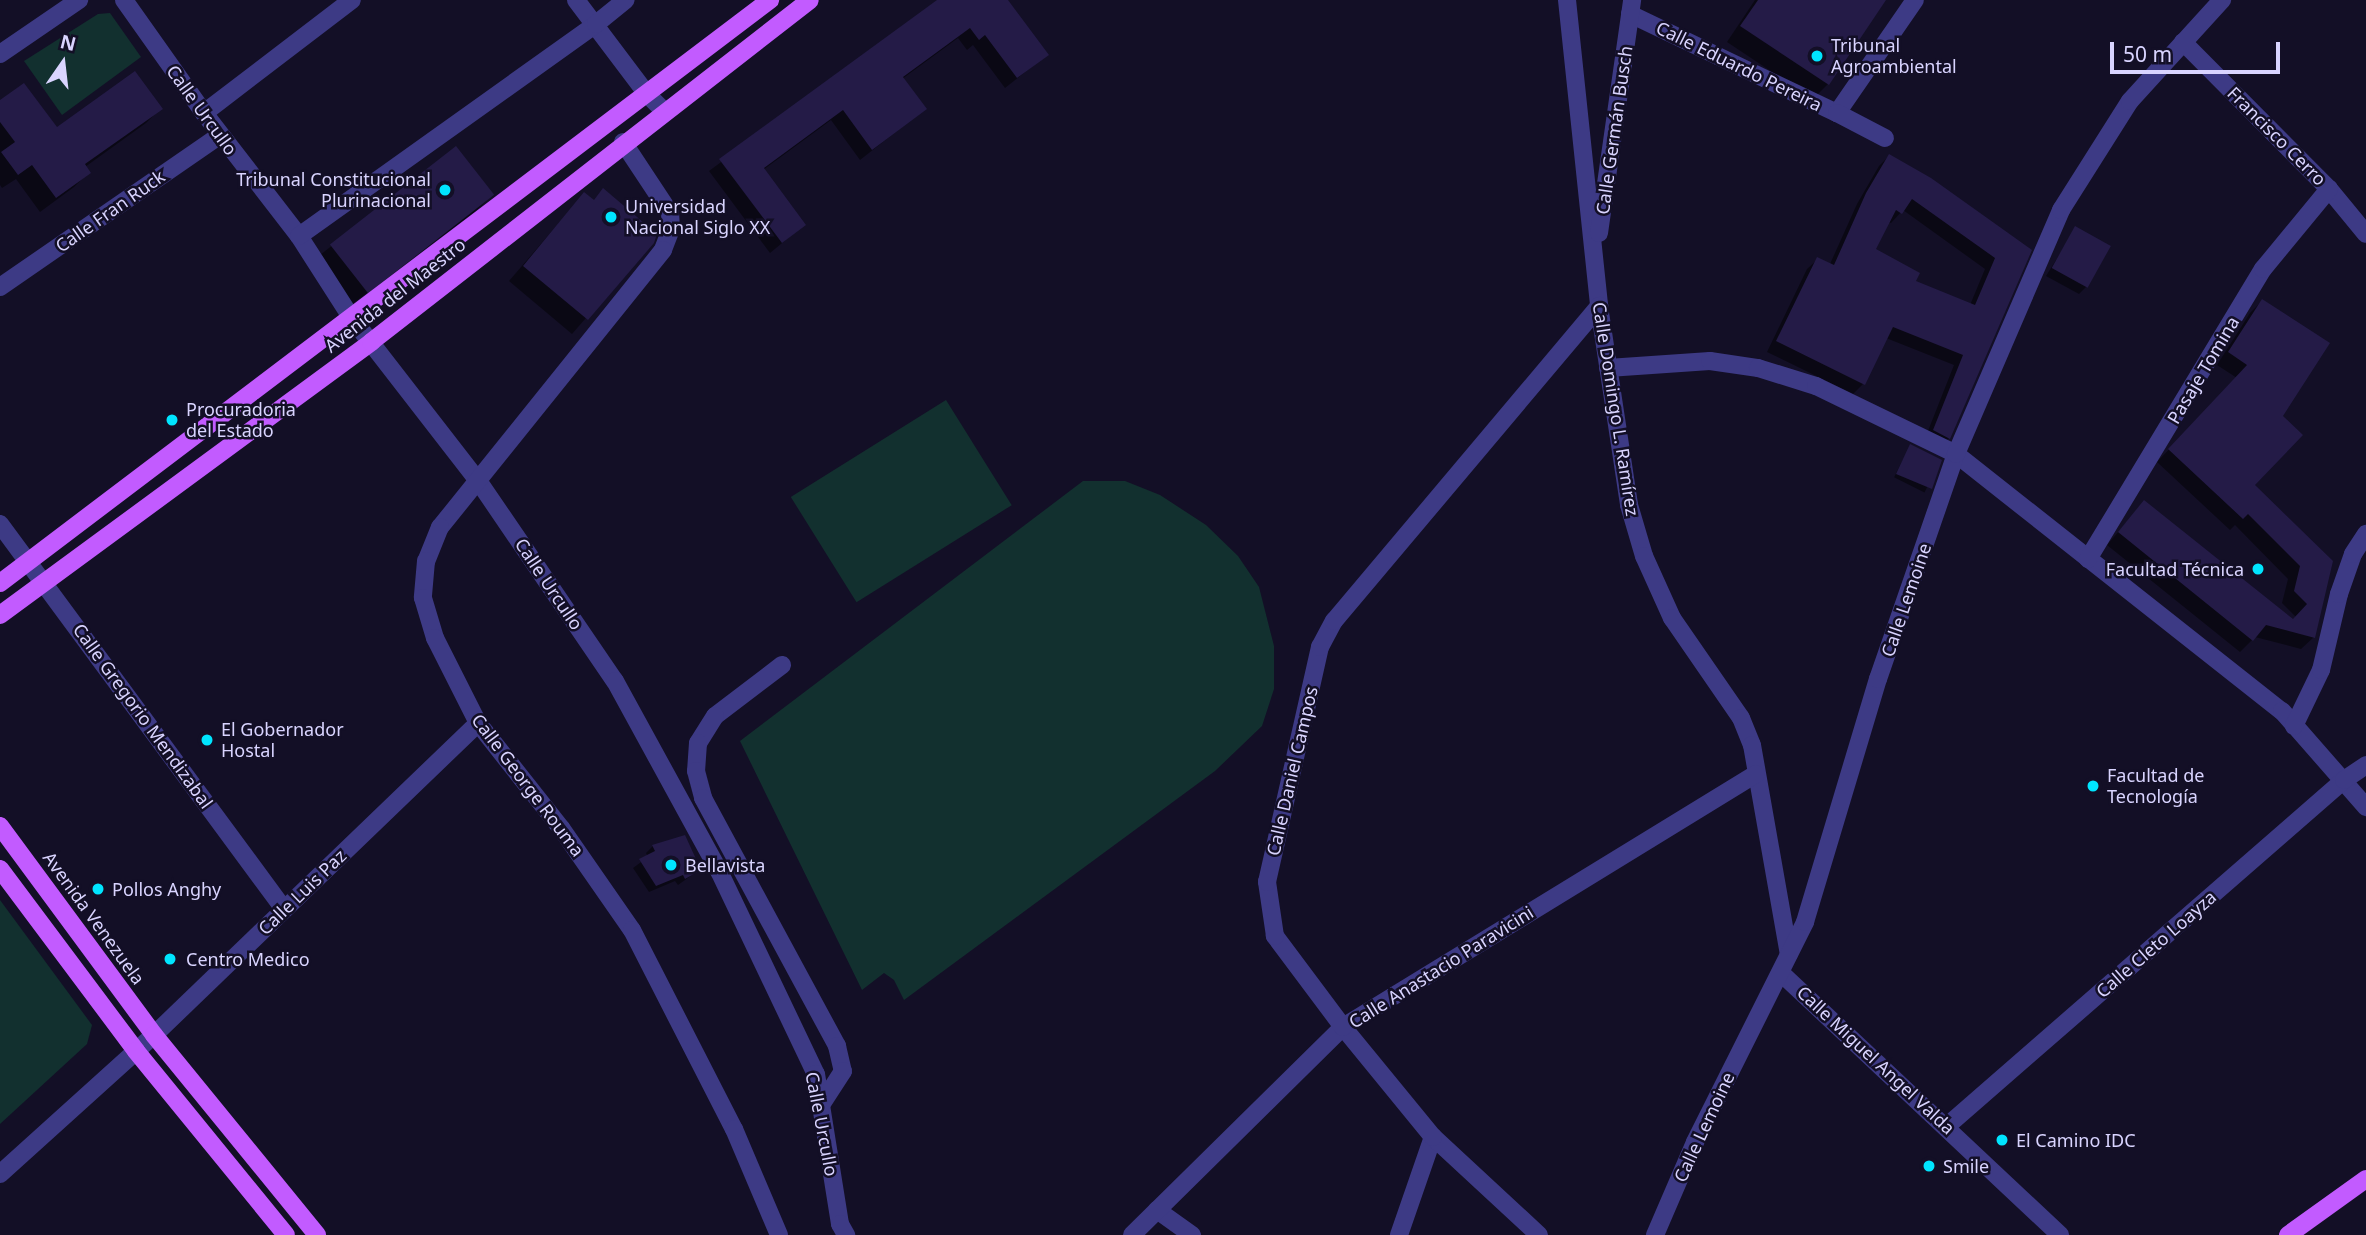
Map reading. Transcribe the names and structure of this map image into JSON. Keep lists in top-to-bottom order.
{
  "streets": {
    "main road": ["Avenida del Maestro", "Avenida Venezuela"],
    "street": [
      "Calle Eduardo Pereira",
      "Calle Urcullo",
      "Calle Germán Busch",
      "Francisco Cerro",
      "Calle Fran Ruck",
      "Pasaje Tomina",
      "Calle Domingo L. Ramírez",
      "Calle Lemoine",
      "Calle Gregorio Mendizabal",
      "Calle Daniel Campos",
      "Calle George Rouma",
      "Calle Luis Paz",
      "Calle Cleto Loayza",
      "Calle Anastacio Paravicini",
      "Calle Miguel Angel Valda"
    ]
  },
  "crossings": [
    ["Calle Eduardo Pereira", "Calle Germán Busch"],
    ["Calle Urcullo", "Calle Fran Ruck"],
    ["Calle Urcullo", "Avenida del Maestro"],
    ["Calle Urcullo", "Calle George Rouma"],
    ["Calle Germán Busch", "Calle Domingo L. Ramírez"],
    ["Francisco Cerro", "Pasaje Tomina"],
    ["Francisco Cerro", "Calle Lemoine"],
    ["Avenida del Maestro", "Calle Gregorio Mendizabal"],
    ["Avenida del Maestro", "Calle George Rouma"],
    ["Calle Domingo L. Ramírez", "Calle Lemoine"],
    ["Calle Domingo L. Ramírez", "Calle Daniel Campos"],
    ["Calle Domingo L. Ramírez", "Calle Anastacio Paravicini"],
    ["Calle Lemoine", "Calle Miguel Angel Valda"],
    ["Calle Gregorio Mendizabal", "Calle Luis Paz"],
    ["Calle Daniel Campos", "Calle Anastacio Paravicini"],
    ["Calle George Rouma", "Calle Luis Paz"],
    ["Calle Luis Paz", "Avenida Venezuela"],
    ["Calle Cleto Loayza", "Calle Miguel Angel Valda"]
  ],
  "places": [
    "Tribunal Agroambiental",
    "Tribunal Constitucional Plurinacional",
    "Universidad Nacional Siglo XX",
    "Procuradoria del Estado",
    "Facultad Técnica",
    "El Gobernador Hostal",
    "Facultad de Tecnología",
    "Bellavista",
    "Pollos Anghy",
    "Centro Medico",
    "El Camino IDC",
    "Smile"
  ],
  "scale_bar": "50 m",
  "north": "top"
}
